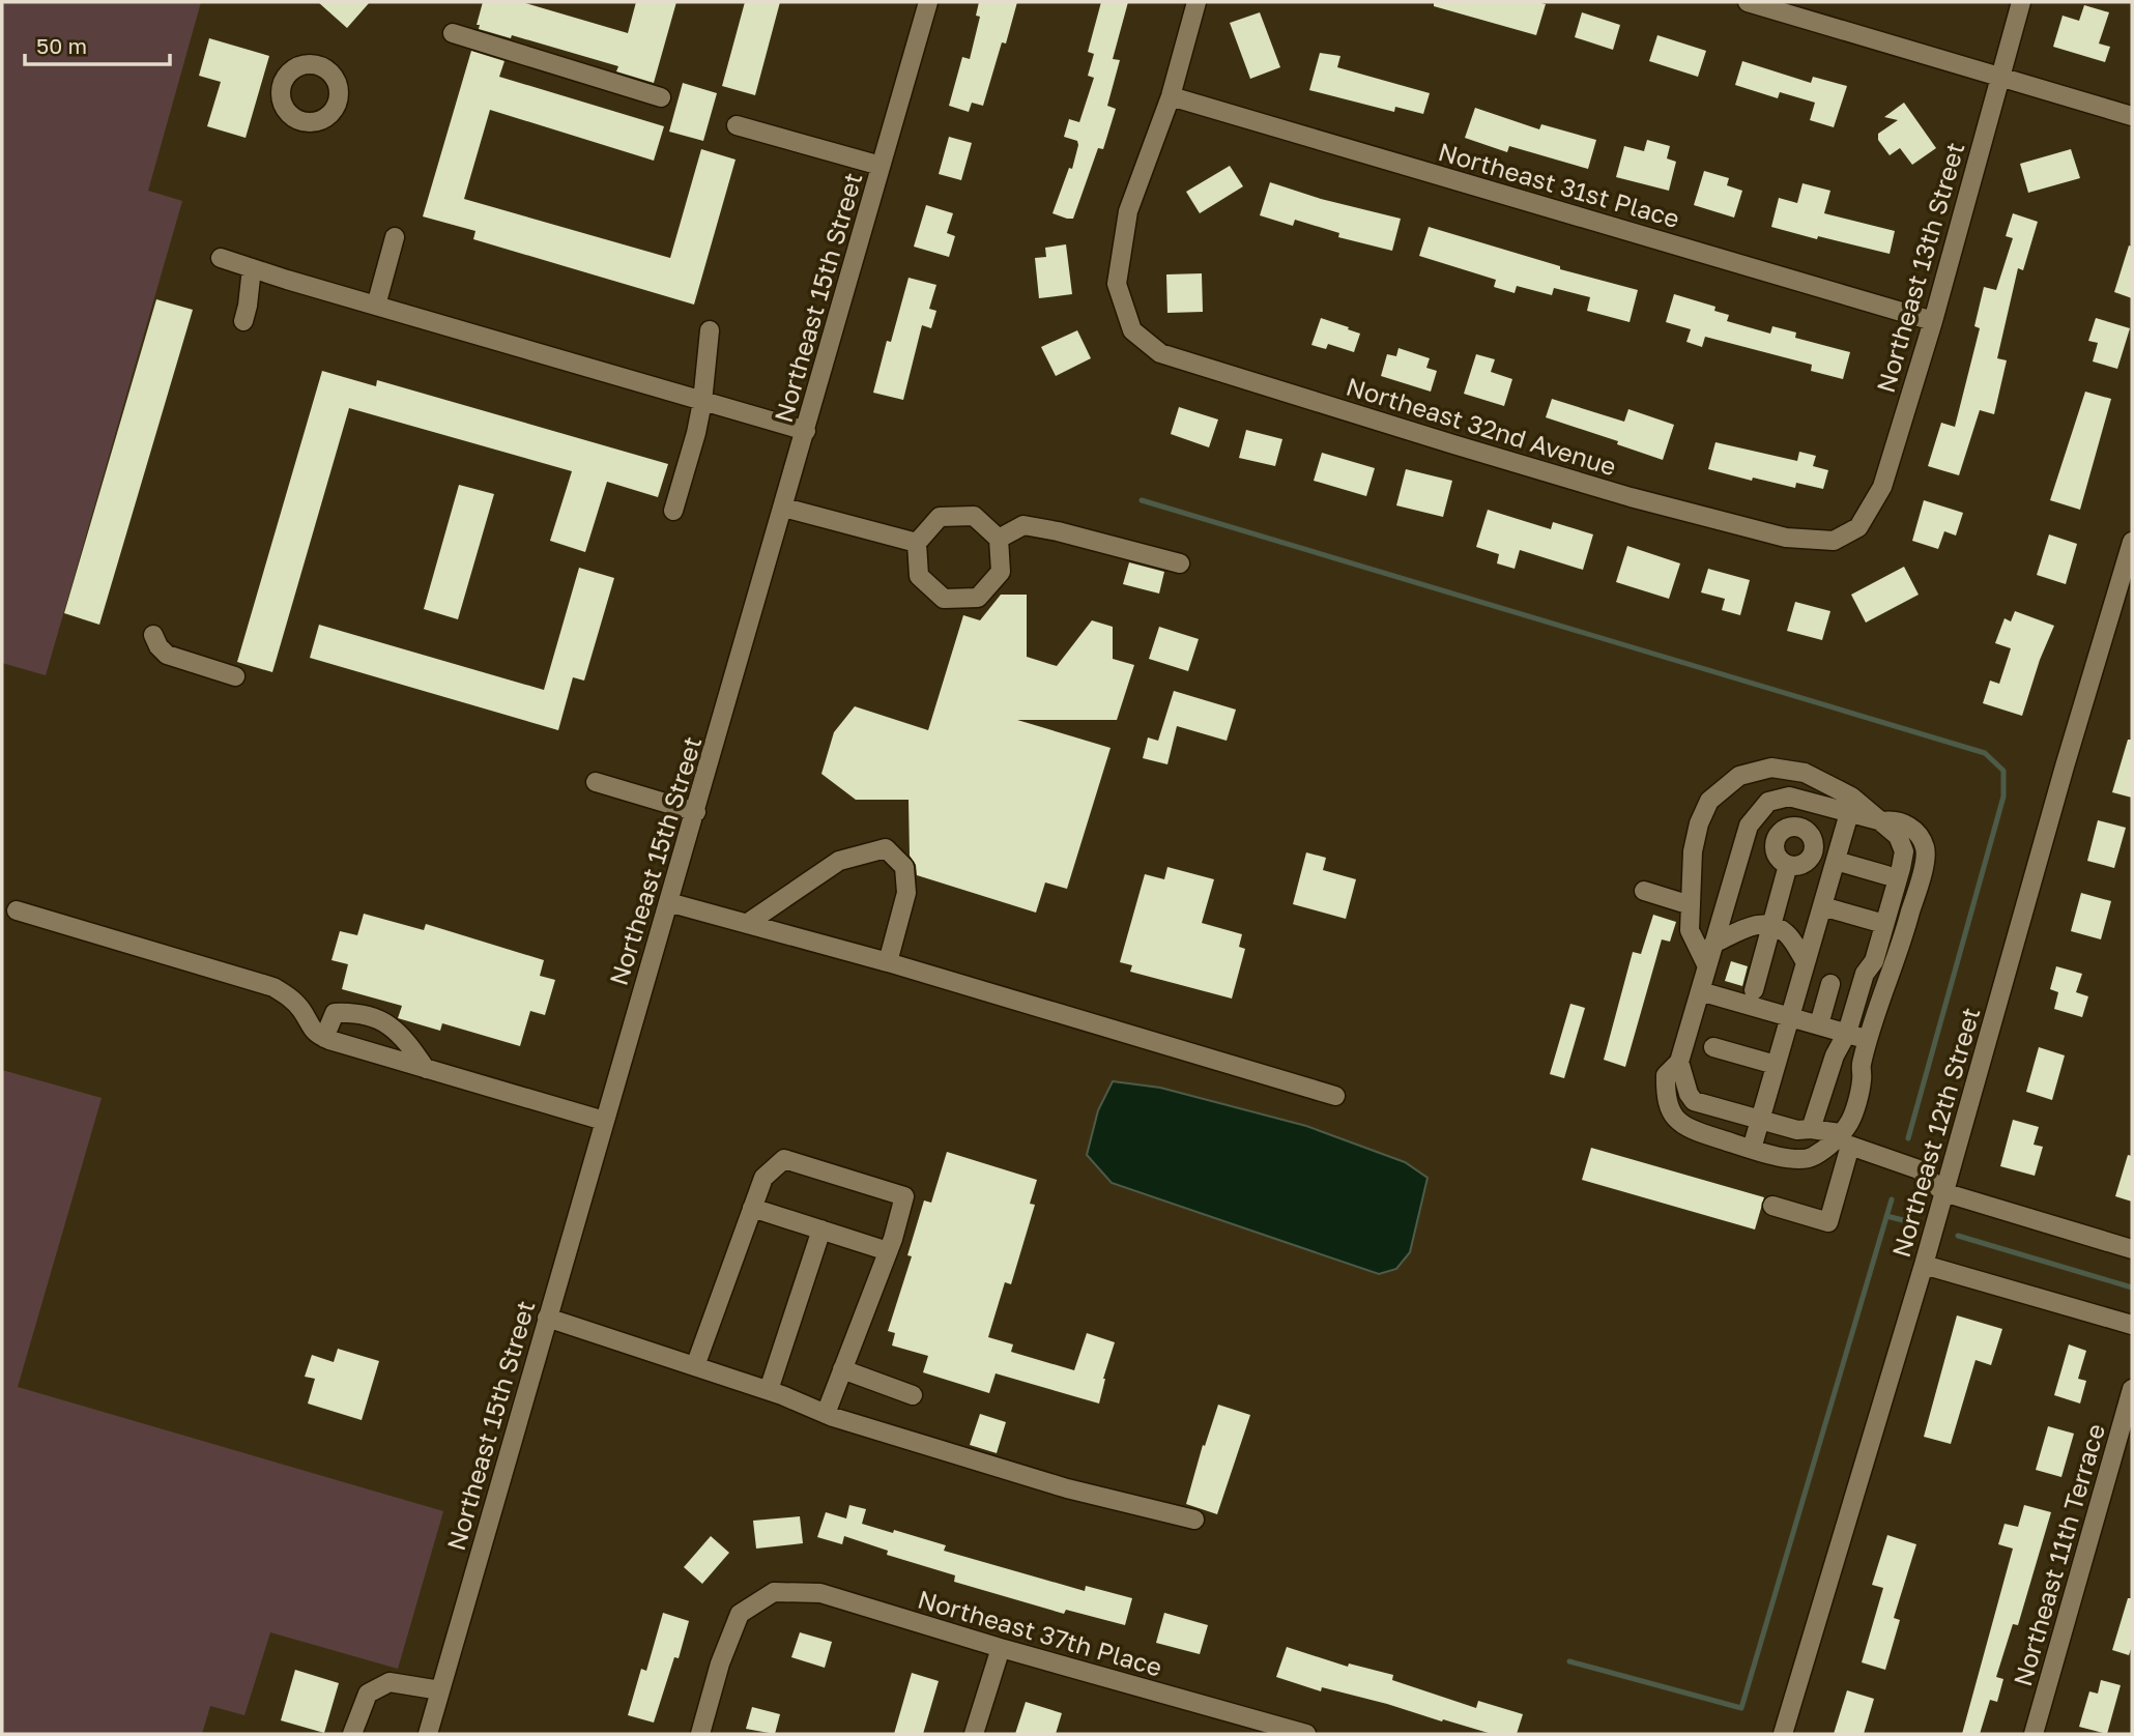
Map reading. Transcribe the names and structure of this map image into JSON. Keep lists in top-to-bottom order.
{
  "streets": {
    "street": [
      "Northeast 31st Place",
      "Northeast 13th Street",
      "Northeast 15th Street",
      "Northeast 32nd Avenue",
      "Northeast 12th Street",
      "Northeast 11th Terrace",
      "Northeast 37th Place"
    ]
  },
  "crossings": [
    ["Northeast 31st Place", "Northeast 13th Street"],
    ["Northeast 31st Place", "Northeast 32nd Avenue"],
    ["Northeast 13th Street", "Northeast 32nd Avenue"]
  ],
  "scale_bar": "50 m"
}
